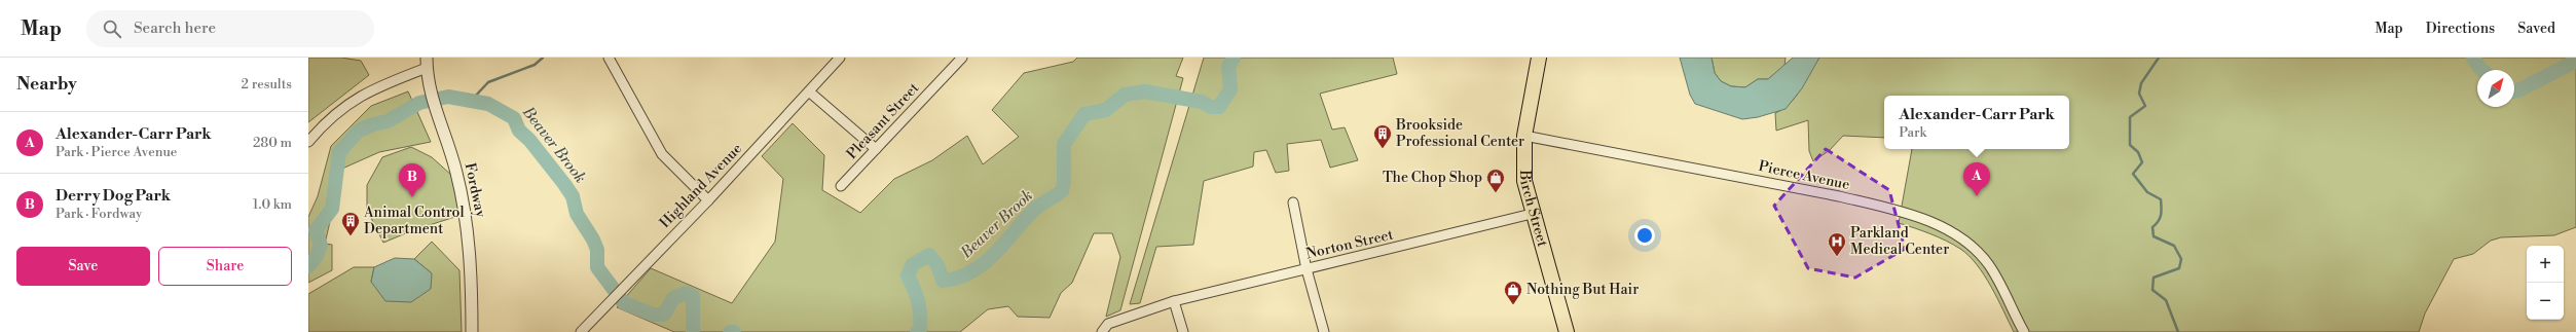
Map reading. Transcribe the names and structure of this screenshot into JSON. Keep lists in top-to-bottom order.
{
  "streets": {
    "main road": ["Birch Street"],
    "street": [
      "Pleasant Street",
      "Pierce Avenue",
      "Highland Avenue",
      "Fordway",
      "Norton Street"
    ]
  },
  "crossings": [
    ["Pierce Avenue", "Birch Street"],
    ["Birch Street", "Norton Street"]
  ],
  "water": ["Beaver Brook"],
  "places": {
    "building": ["Brookside Professional Center", "Animal Control Department"],
    "shop": ["The Chop Shop", "Nothing But Hair"],
    "hospital": ["Parkland Medical Center"]
  },
  "north": "top right",
  "page": {
    "header": "Map",
    "search": "Search here",
    "nav": ["Map", "Directions", "Saved"],
    "heading": ["Nearby", "2 results"],
    "popup": ["Alexander-Carr Park", "Park"],
    "list": [
      {
        "mark": "A",
        "name": "Alexander-Carr Park",
        "note": "Park · Pierce Avenue",
        "value": "280 m"
      },
      {
        "mark": "B",
        "name": "Derry Dog Park",
        "note": "Park · Fordway",
        "value": "1.0 km"
      }
    ],
    "pins": ["A", "B"],
    "buttons": ["Save", "Share"],
    "map_buttons": ["+", "−"]
  }
}
